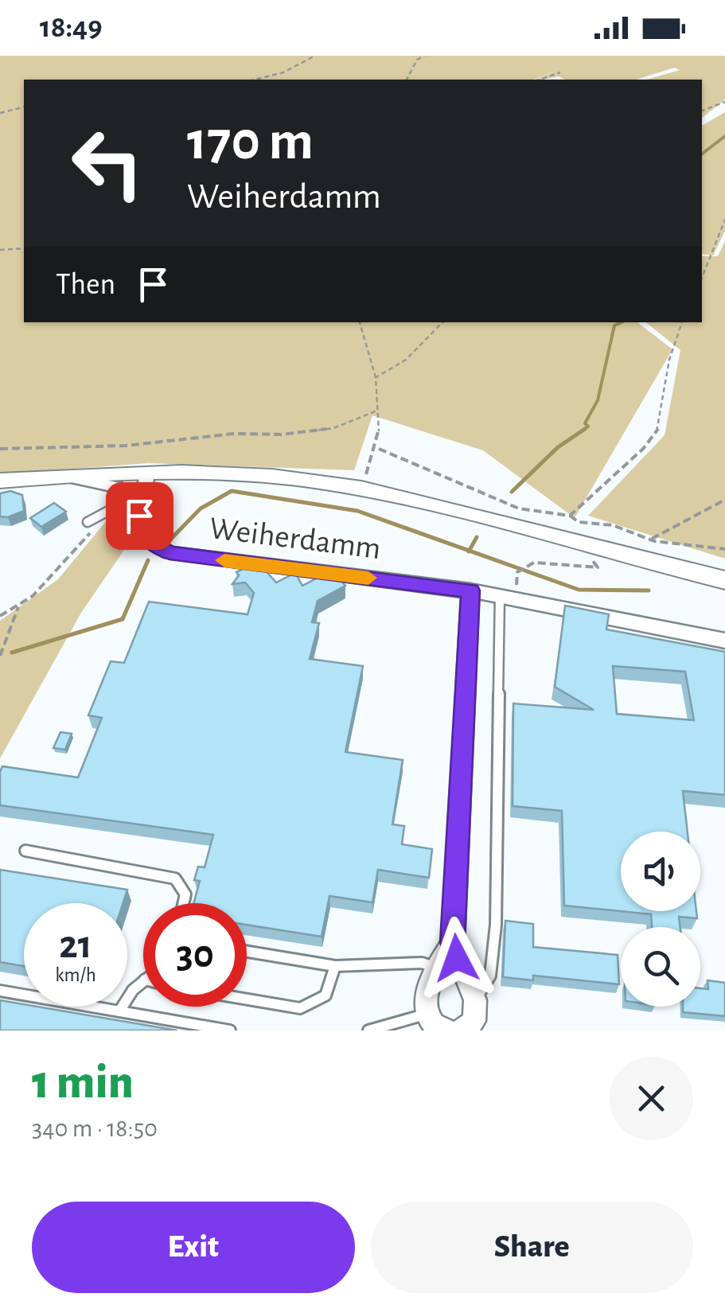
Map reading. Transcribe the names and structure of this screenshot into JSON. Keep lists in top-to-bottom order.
{
  "streets": {
    "street": ["Weiherdamm"]
  },
  "page": {
    "status": "18:49",
    "turn": ["170 m", "Weiherdamm"],
    "then": "Then",
    "speed": "21 km/h",
    "limit": "30",
    "heading": ["1 min", "340 m · 18:50"],
    "buttons": ["Exit", "Share"]
  }
}
